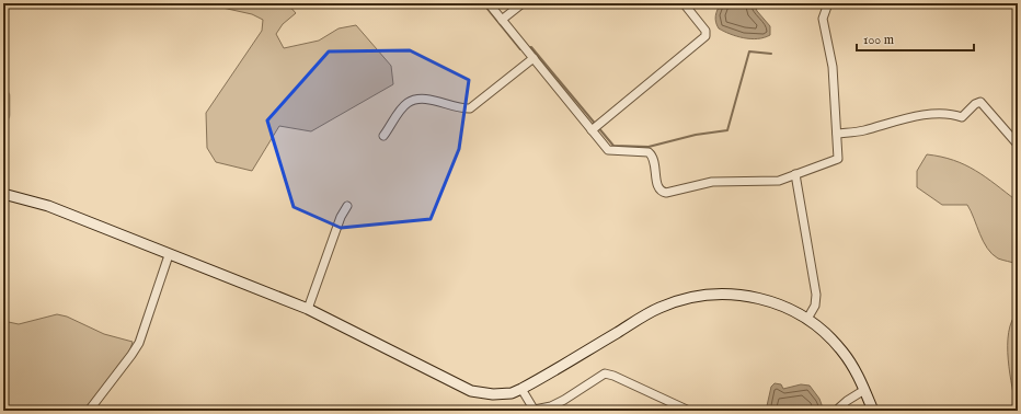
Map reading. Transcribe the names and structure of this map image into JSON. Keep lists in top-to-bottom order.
{
  "scale_bar": "100 m"
}
